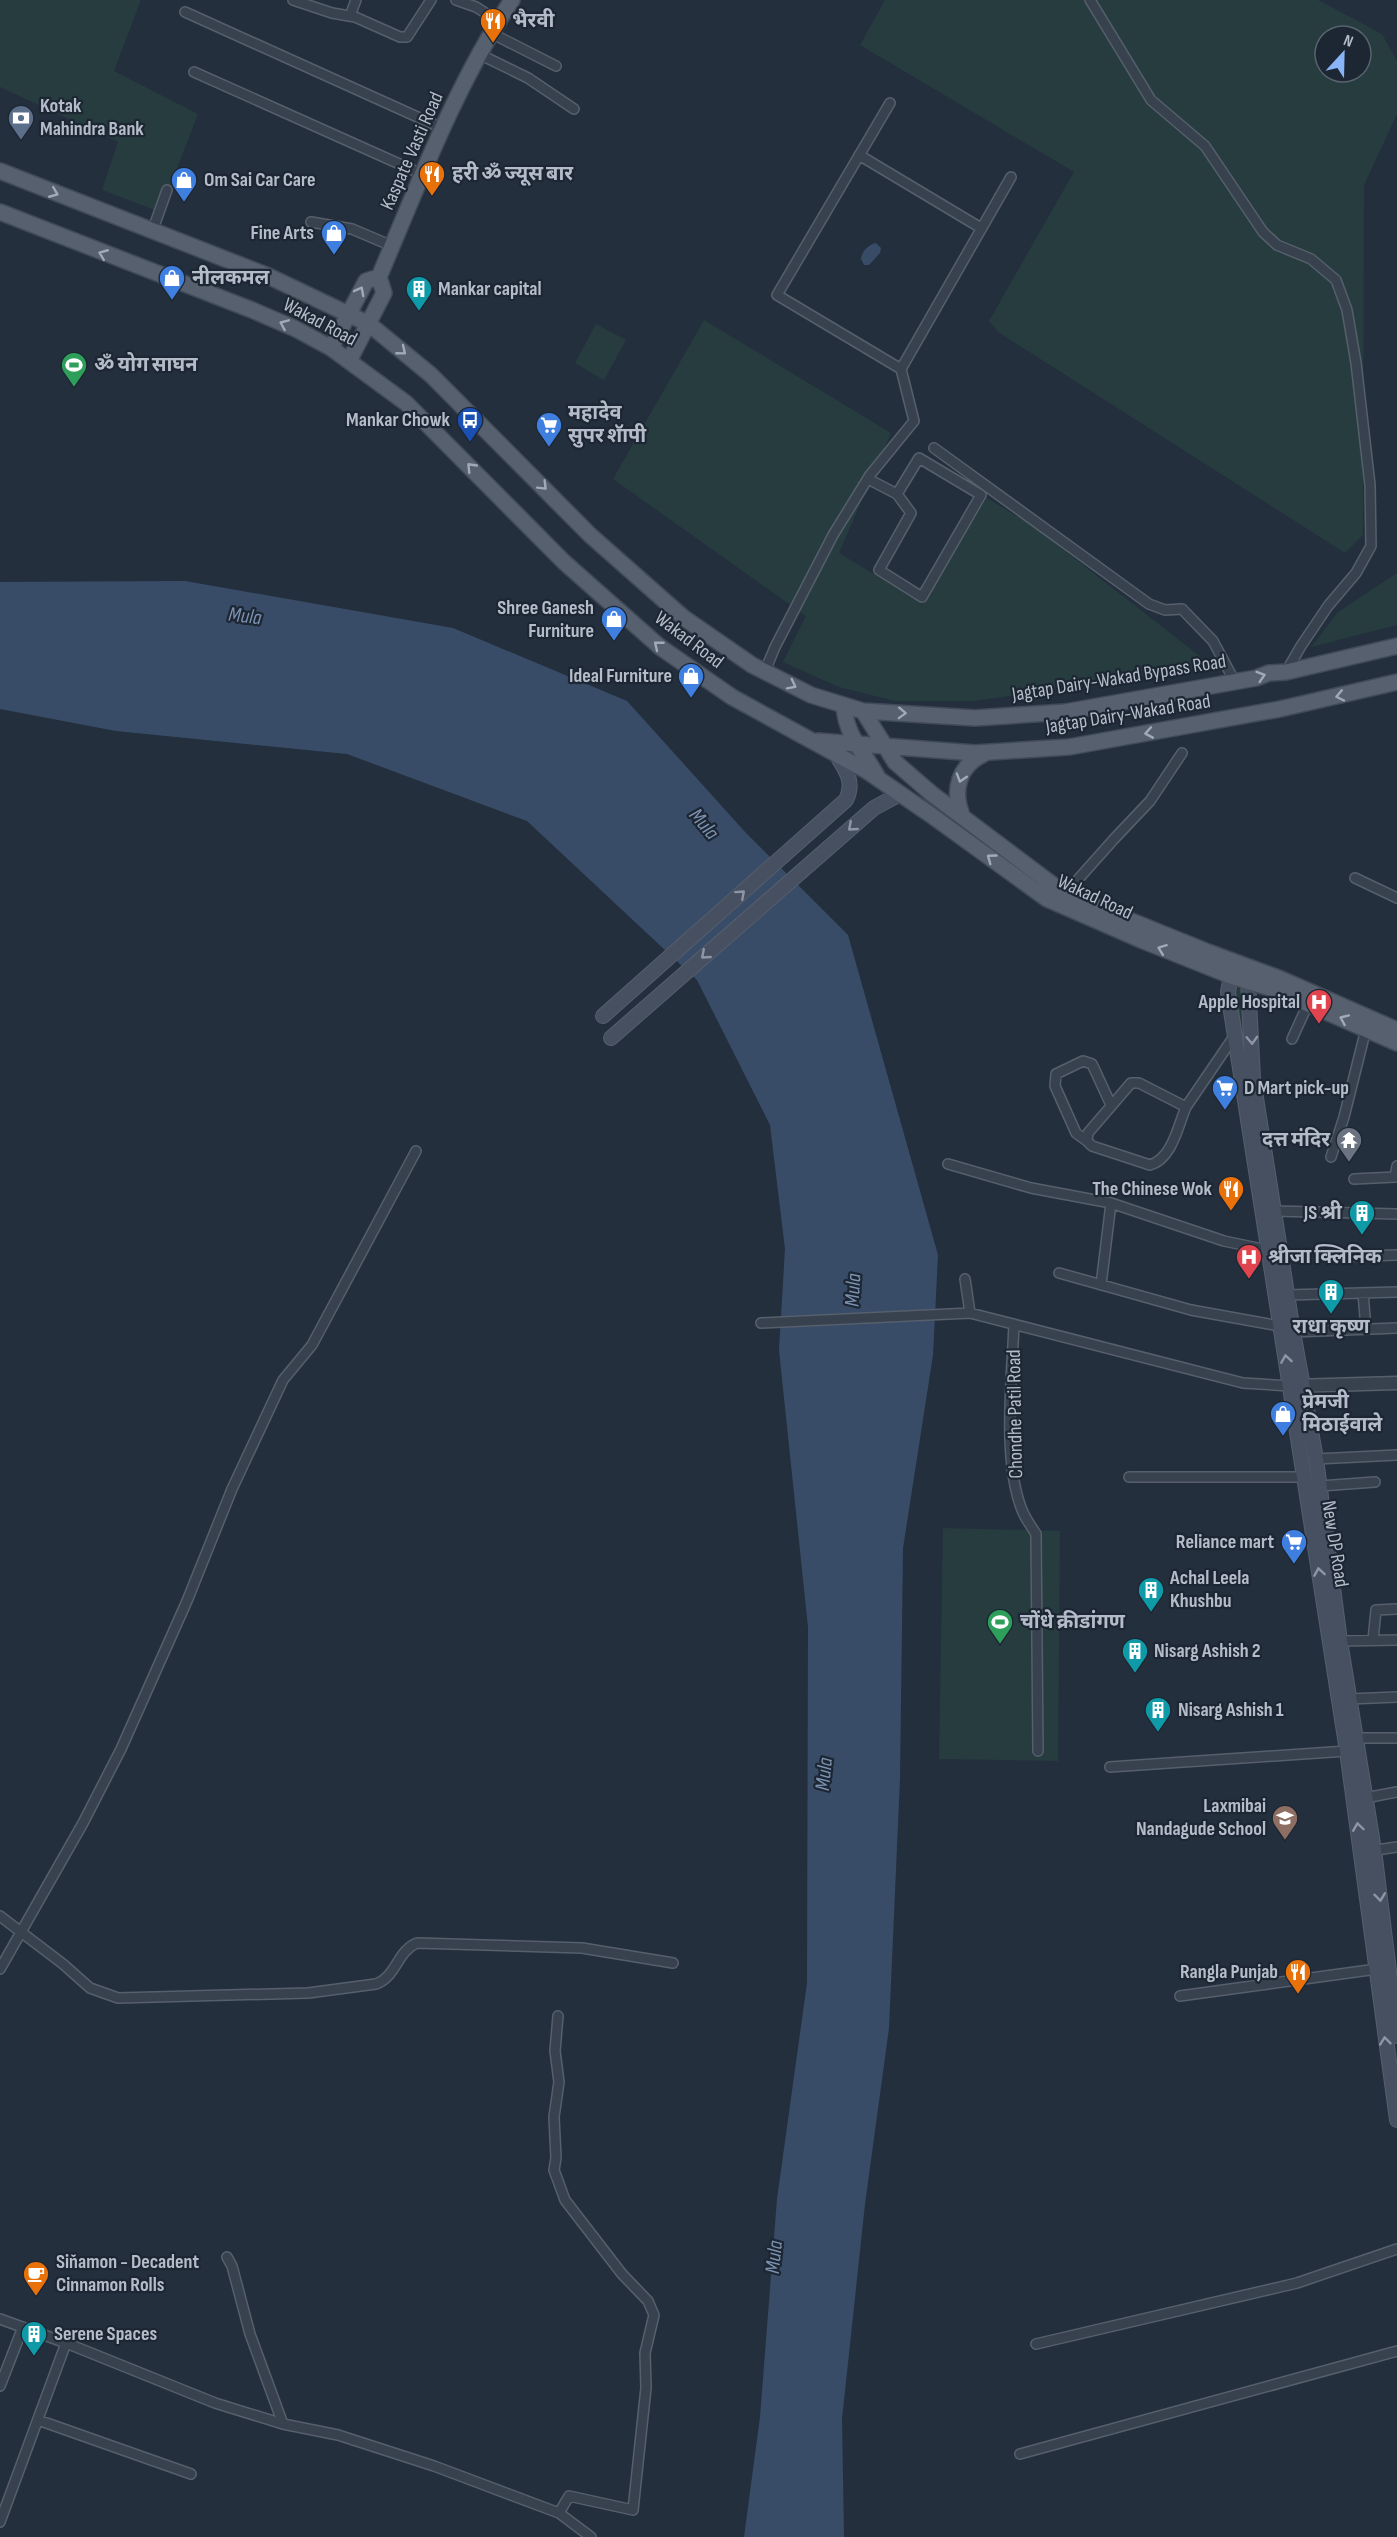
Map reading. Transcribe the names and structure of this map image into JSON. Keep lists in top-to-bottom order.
{
  "streets": {
    "main road": [
      "Kaspate Vasti Road",
      "Wakad Road",
      "Jagtap Dairy-Wakad Bypass Road",
      "Jagtap Dairy-Wakad Road",
      "New DP Road"
    ],
    "street": ["Chondhe Patil Road"]
  },
  "crossings": [
    ["Kaspate Vasti Road", "Wakad Road"],
    ["Wakad Road", "Jagtap Dairy-Wakad Bypass Road"],
    ["Wakad Road", "Jagtap Dairy-Wakad Road"],
    ["Wakad Road", "New DP Road"]
  ],
  "one_way": ["Jagtap Dairy-Wakad Bypass Road", "Jagtap Dairy-Wakad Road"],
  "water": ["Mula"],
  "places": {
    "restaurant": [
      "भैरवी",
      "हरी ॐ ज्यूस बार",
      "The Chinese Wok",
      "Rangla Punjab"
    ],
    "bank": ["Kotak Mahindra Bank"],
    "shop": [
      "Om Sai Car Care",
      "Fine Arts",
      "नीलकमल",
      "Shree Ganesh Furniture",
      "Ideal Furniture",
      "प्रेमजी मिठाईवाले"
    ],
    "building": [
      "Mankar capital",
      "JS श्री",
      "राधा कृष्ण",
      "Achal Leela Khushbu",
      "Nisarg Ashish 2",
      "Nisarg Ashish 1",
      "Serene Spaces"
    ],
    "sports": ["ॐ योग साघन", "चोंधे क्रीडांगण"],
    "bus stop": ["Mankar Chowk"],
    "supermarket": ["महादेव सुपर शॅापी", "D Mart pick-up", "Reliance mart"],
    "hospital": ["Apple Hospital", "श्रीजा क्लिनिक"],
    "temple": ["दत्त मंदिर"],
    "school or university": ["Laxmibai Nandagude School"],
    "cafe": ["Siňamon - Decadent Cinnamon Rolls"]
  },
  "north": "top"
}
